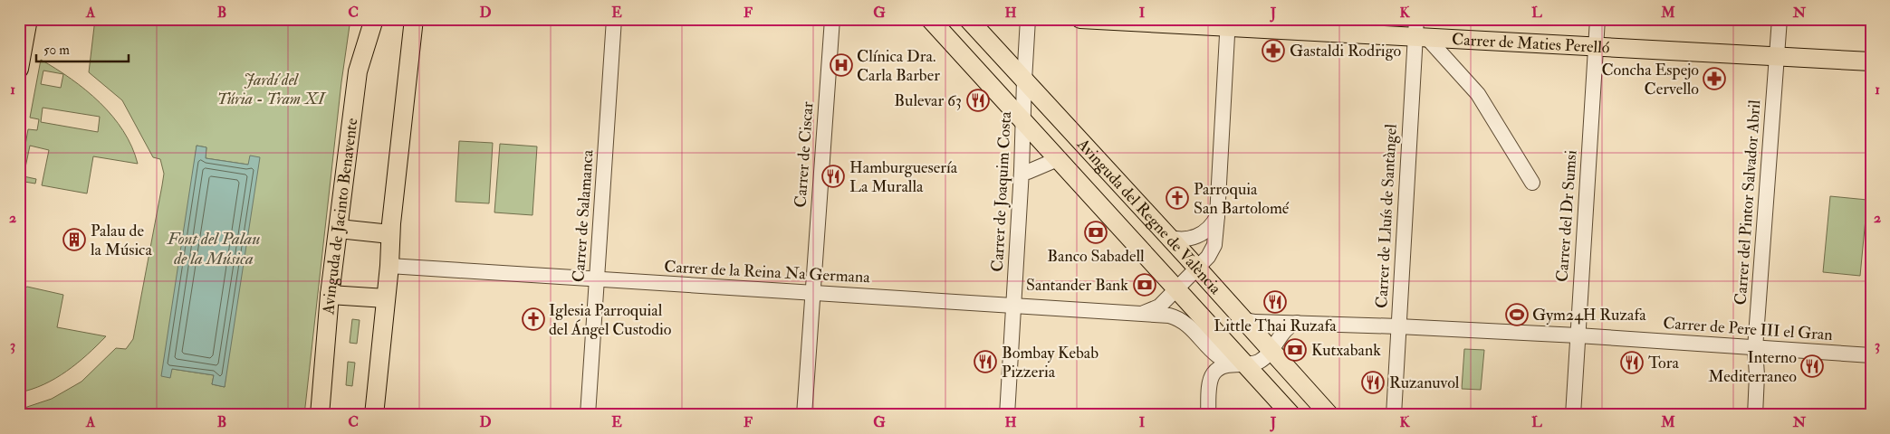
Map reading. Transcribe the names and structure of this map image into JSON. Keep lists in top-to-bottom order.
{
  "streets": {
    "main road": ["Carrer de Maties Perelló", "Avinguda de Jacinto Benavente", "Avinguda del Regne de València"],
    "street": [
      "Carrer de Ciscar",
      "Carrer de Joaquim Costa",
      "Carrer del Pintor Salvador Abril",
      "Carrer de Salamanca",
      "Carrer de Lluís de Santàngel",
      "Carrer del Dr Sumsi",
      "Carrer de la Reina Na Germana",
      "Carrer de Pere III el Gran"
    ]
  },
  "crossings": [
    ["Carrer de Maties Perelló", "Carrer del Pintor Salvador Abril"],
    ["Carrer de Maties Perelló", "Carrer de Lluís de Santàngel"],
    ["Carrer de Maties Perelló", "Carrer del Dr Sumsi"],
    ["Carrer de Maties Perelló", "Carrer de la Reina Na Germana"],
    ["Carrer de Ciscar", "Carrer de la Reina Na Germana"],
    ["Carrer de Joaquim Costa", "Avinguda del Regne de València"],
    ["Carrer de Joaquim Costa", "Carrer de la Reina Na Germana"],
    ["Carrer del Pintor Salvador Abril", "Carrer de Pere III el Gran"],
    ["Carrer de Salamanca", "Carrer de la Reina Na Germana"],
    ["Carrer de Lluís de Santàngel", "Carrer de Pere III el Gran"],
    ["Carrer del Dr Sumsi", "Carrer de Pere III el Gran"],
    ["Avinguda del Regne de València", "Carrer de la Reina Na Germana"],
    ["Avinguda del Regne de València", "Carrer de Pere III el Gran"]
  ],
  "water": ["Font del Palau de la Música"],
  "parks": ["Jardí del Túria - Tram XI"],
  "places": {
    "pharmacy": ["Gastaldi Rodrigo", "Concha Espejo Cervello"],
    "hospital": ["Clínica Dra. Carla Barber"],
    "restaurant": [
      "Bulevar 63",
      "Hamburguesería La Muralla",
      "Little Thai Ruzafa",
      "Bombay Kebab Pizzeria",
      "Tora",
      "Interno Mediterraneo",
      "Ruzanuvol"
    ],
    "church": ["Parroquia San Bartolomé", "Iglesia Parroquial del Ángel Custodio"],
    "bank": ["Banco Sabadell", "Santander Bank", "Kutxabank"],
    "building": ["Palau de la Música"],
    "sports": ["Gym24H Ruzafa"]
  },
  "scale_bar": "50 m",
  "grid": {
    "columns": [
      "A",
      "B",
      "C",
      "D",
      "E",
      "F",
      "G",
      "H",
      "I",
      "J",
      "K",
      "L",
      "M",
      "N"
    ],
    "rows": ["1", "2", "3"]
  }
}
